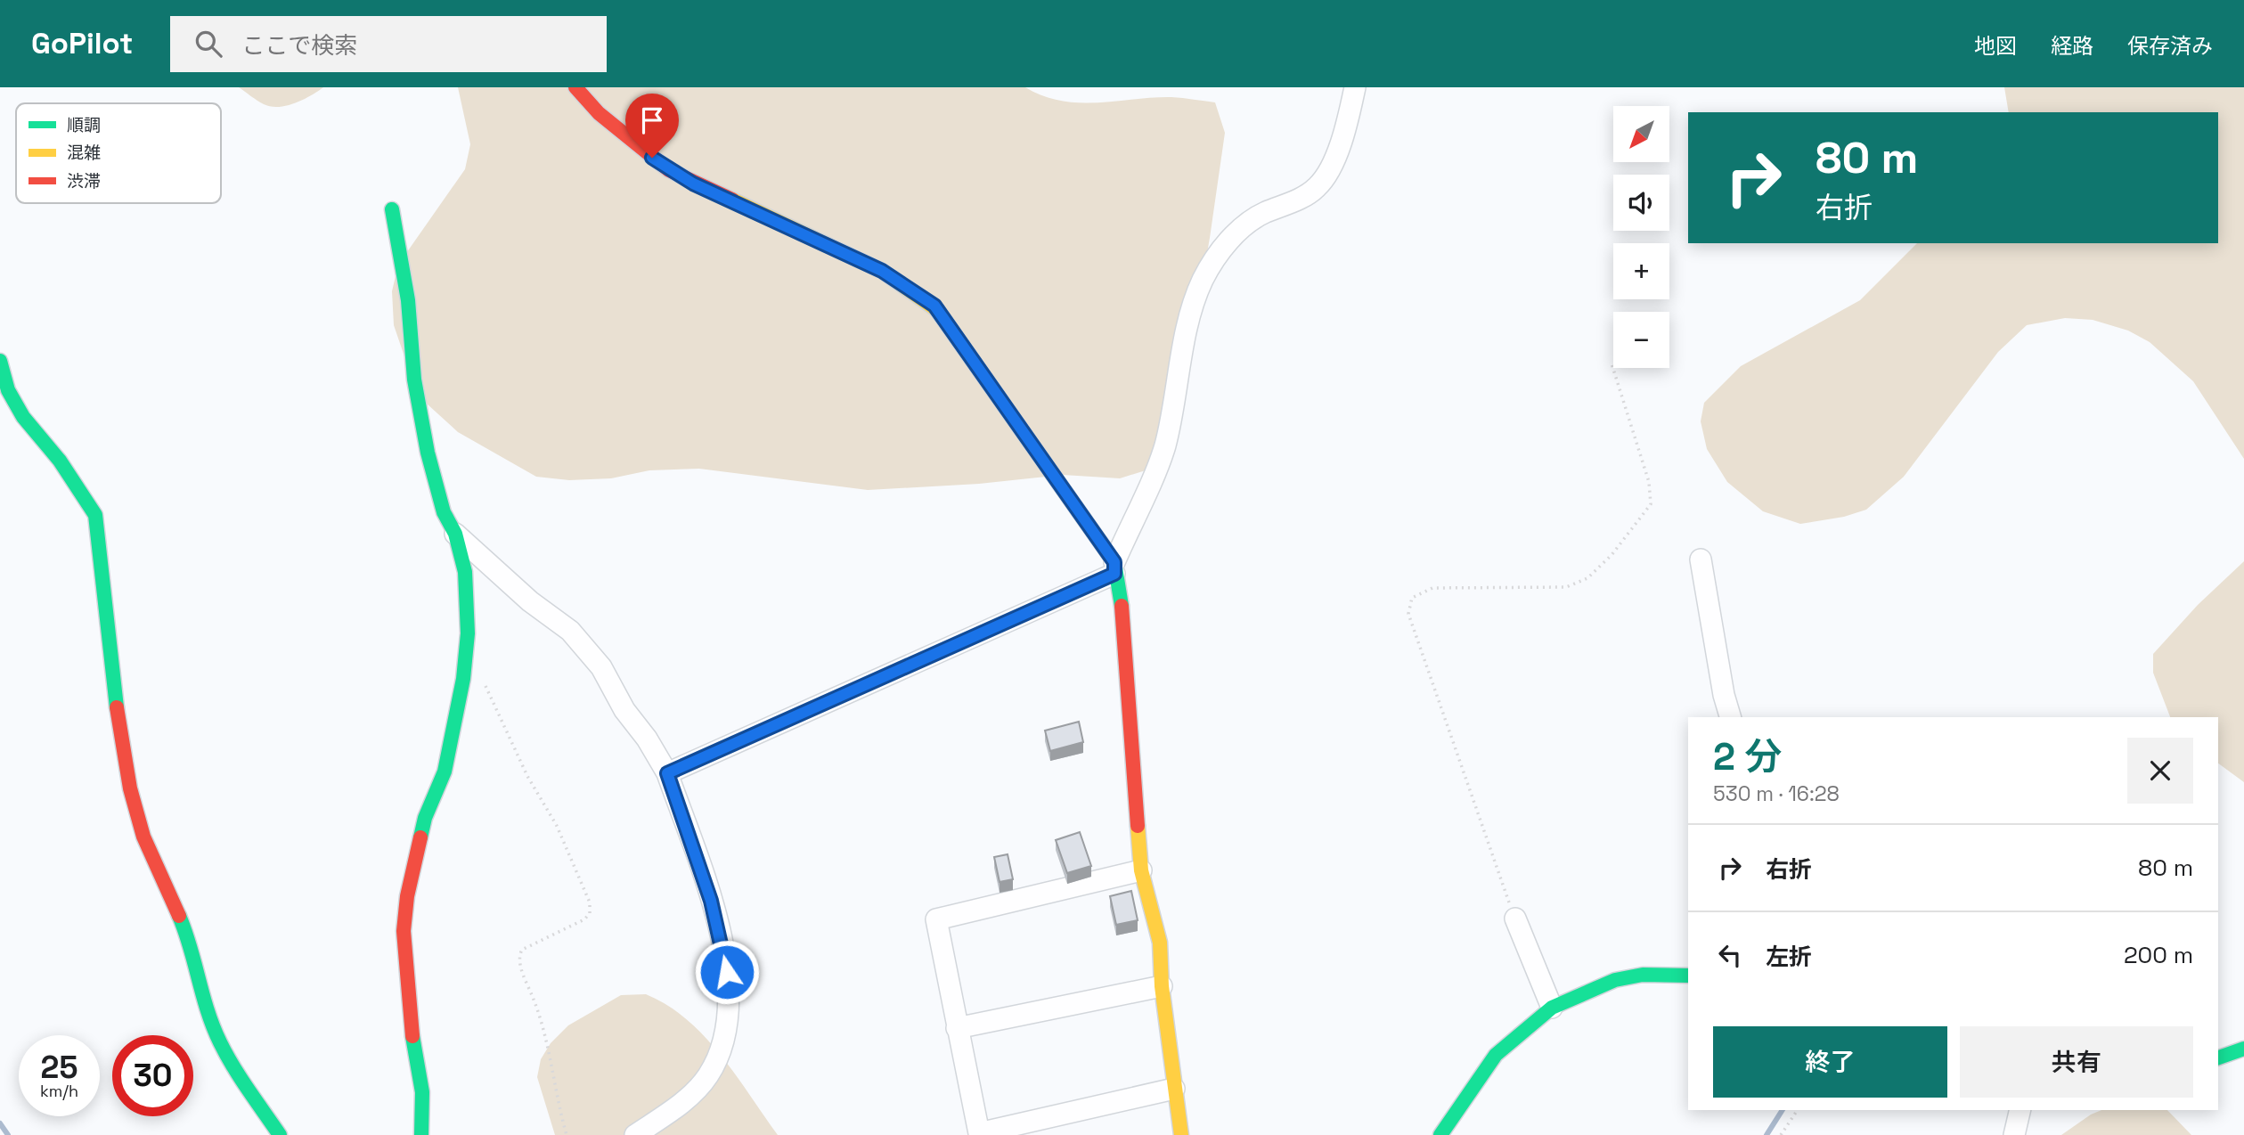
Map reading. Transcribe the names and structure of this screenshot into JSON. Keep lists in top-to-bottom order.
{
  "legend": ["順調", "混雑", "渋滞"],
  "north": "bottom left",
  "page": {
    "header": "GoPilot",
    "search": "ここで検索",
    "nav": ["地図", "経路", "保存済み"],
    "map_buttons": ["+", "−"],
    "turn": ["80 m", "右折"],
    "heading": ["2 分", "530 m · 16:28"],
    "list": [
      {
        "name": "右折",
        "value": "80 m"
      },
      {
        "name": "左折",
        "value": "200 m"
      }
    ],
    "buttons": ["終了", "共有"],
    "speed": "25 km/h",
    "limit": "30"
  }
}
